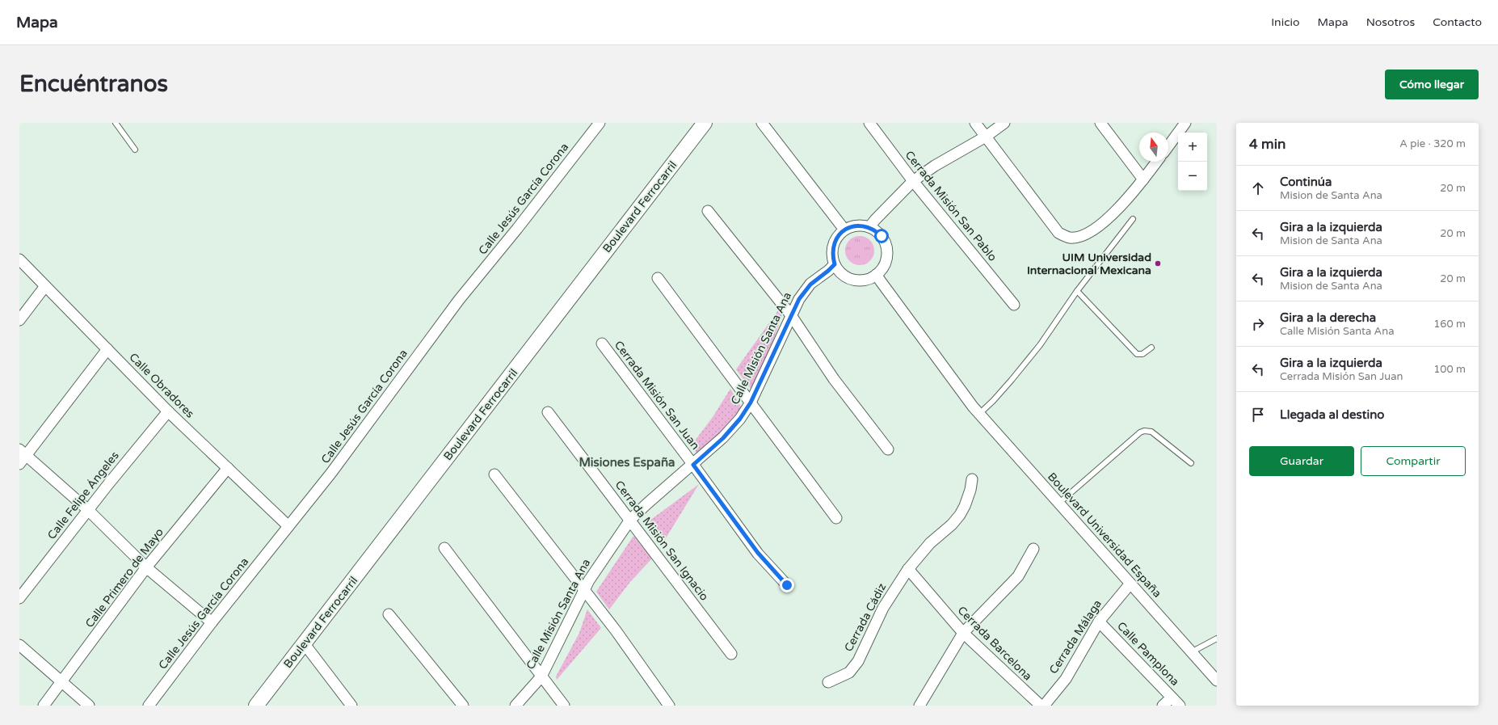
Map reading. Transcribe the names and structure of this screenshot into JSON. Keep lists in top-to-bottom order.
{
  "streets": {
    "main road": ["Boulevard Ferrocarril"],
    "street": [
      "Calle Jesús García Corona",
      "Cerrada Misión San Pablo",
      "Calle Misión Santa Ana",
      "Calle Obradores",
      "Cerrada Misión San Juan",
      "Calle Felipe Ángeles",
      "Boulevard Universidad España",
      "Cerrada Misión San Ignacio",
      "Calle Primero de Mayo",
      "Cerrada Cádiz",
      "Cerrada Málaga",
      "Cerrada Barcelona",
      "Calle Pamplona"
    ]
  },
  "crossings": [
    ["Calle Jesús García Corona", "Calle Obradores"],
    ["Calle Misión Santa Ana", "Cerrada Misión San Juan"],
    ["Calle Misión Santa Ana", "Boulevard Universidad España"],
    ["Calle Misión Santa Ana", "Cerrada Misión San Ignacio"],
    ["Calle Obradores", "Calle Felipe Ángeles"],
    ["Calle Obradores", "Calle Primero de Mayo"],
    ["Boulevard Universidad España", "Cerrada Málaga"],
    ["Cerrada Cádiz", "Cerrada Barcelona"],
    ["Cerrada Málaga", "Calle Pamplona"]
  ],
  "districts": ["Misiones España"],
  "places": ["UIM Universidad Internacional Mexicana"],
  "north": "top",
  "page": {
    "header": "Mapa",
    "nav": [
      "Inicio",
      "Mapa",
      "Nosotros",
      "Contacto"
    ],
    "buttons": [
      "Cómo llegar",
      ["Guardar", "Compartir"]
    ],
    "title": "Encuéntranos",
    "heading": ["4 min", "A pie · 320 m"],
    "map_buttons": ["+", "−"],
    "list": [
      ["Continúa", "Mision de Santa Ana", "20 m"],
      ["Gira a la izquierda", "Mision de Santa Ana", "20 m"],
      ["Gira a la izquierda", "Mision de Santa Ana", "20 m"],
      ["Gira a la derecha", "Calle Misión Santa Ana", "160 m"],
      ["Gira a la izquierda", "Cerrada Misión San Juan", "100 m"],
      "Llegada al destino"
    ]
  }
}
